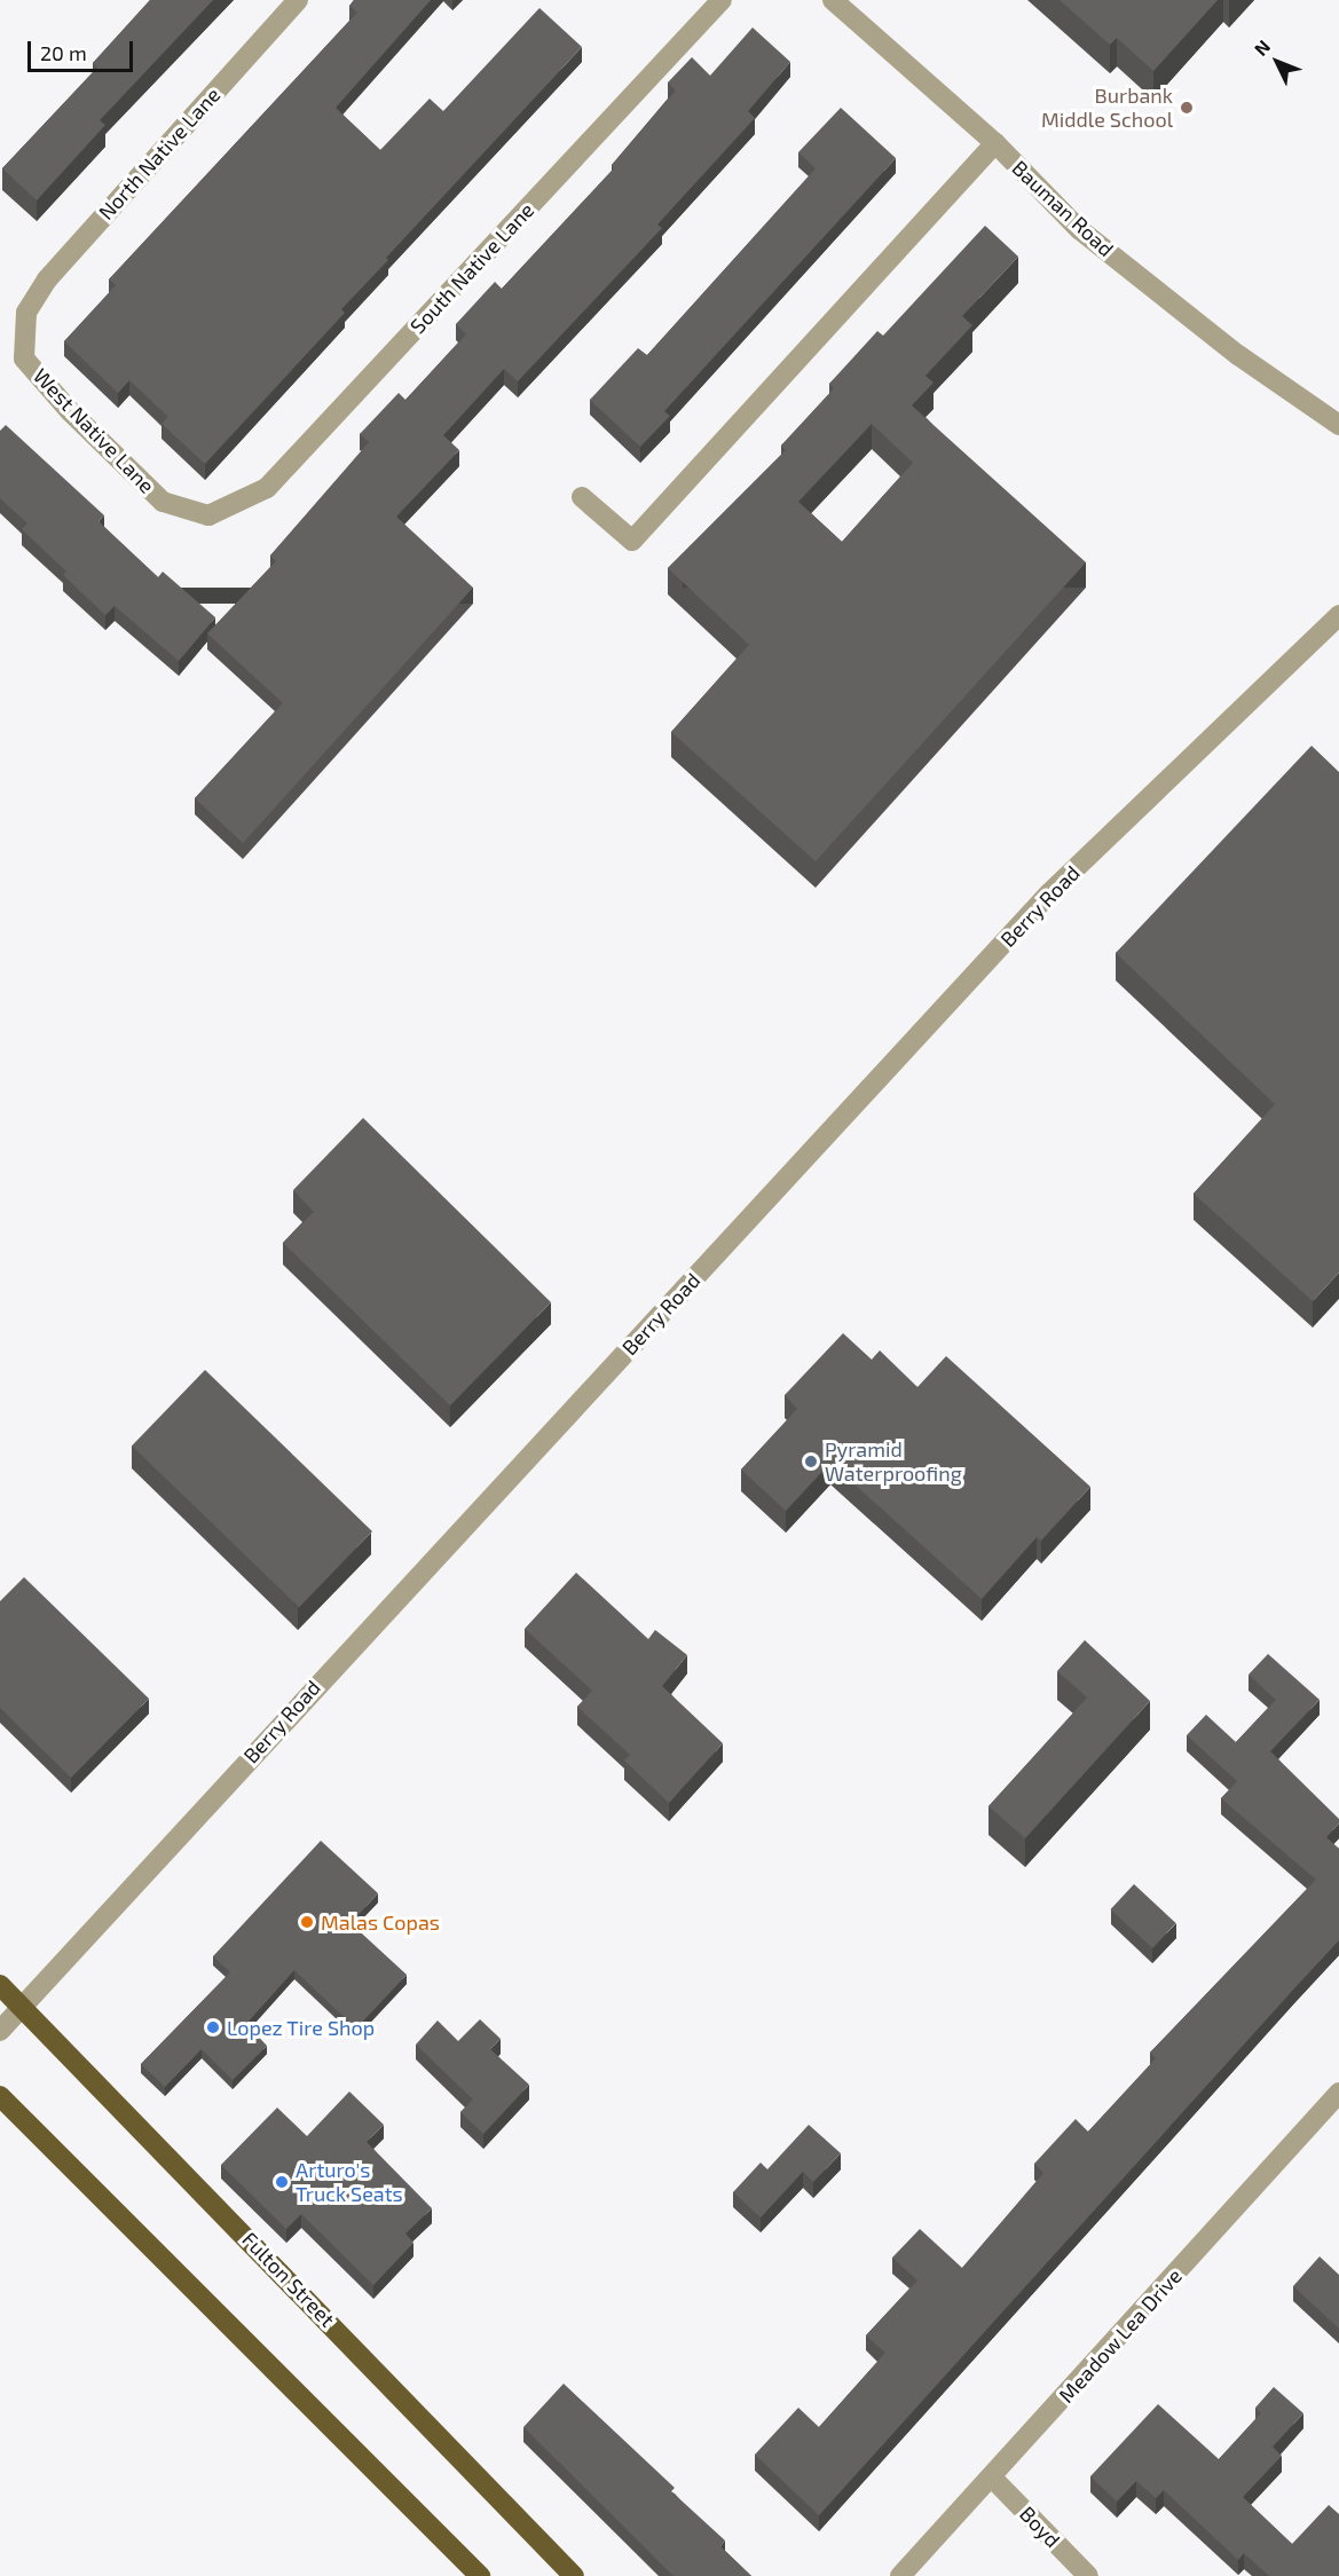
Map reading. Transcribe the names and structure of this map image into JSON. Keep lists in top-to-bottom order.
{
  "streets": {
    "main road": ["Fulton Street"],
    "street": [
      "North Native Lane",
      "Bauman Road",
      "South Native Lane",
      "West Native Lane",
      "Berry Road",
      "Meadow Lea Drive",
      "Boyd"
    ]
  },
  "crossings": [
    ["North Native Lane", "West Native Lane"],
    ["South Native Lane", "West Native Lane"],
    ["Berry Road", "Fulton Street"],
    ["Meadow Lea Drive", "Boyd"]
  ],
  "places": [
    "Burbank Middle School",
    "Pyramid Waterproofing",
    "Malas Copas",
    "Lopez Tire Shop",
    "Arturo's Truck Seats"
  ],
  "scale_bar": "20 m",
  "north": "top left"
}
